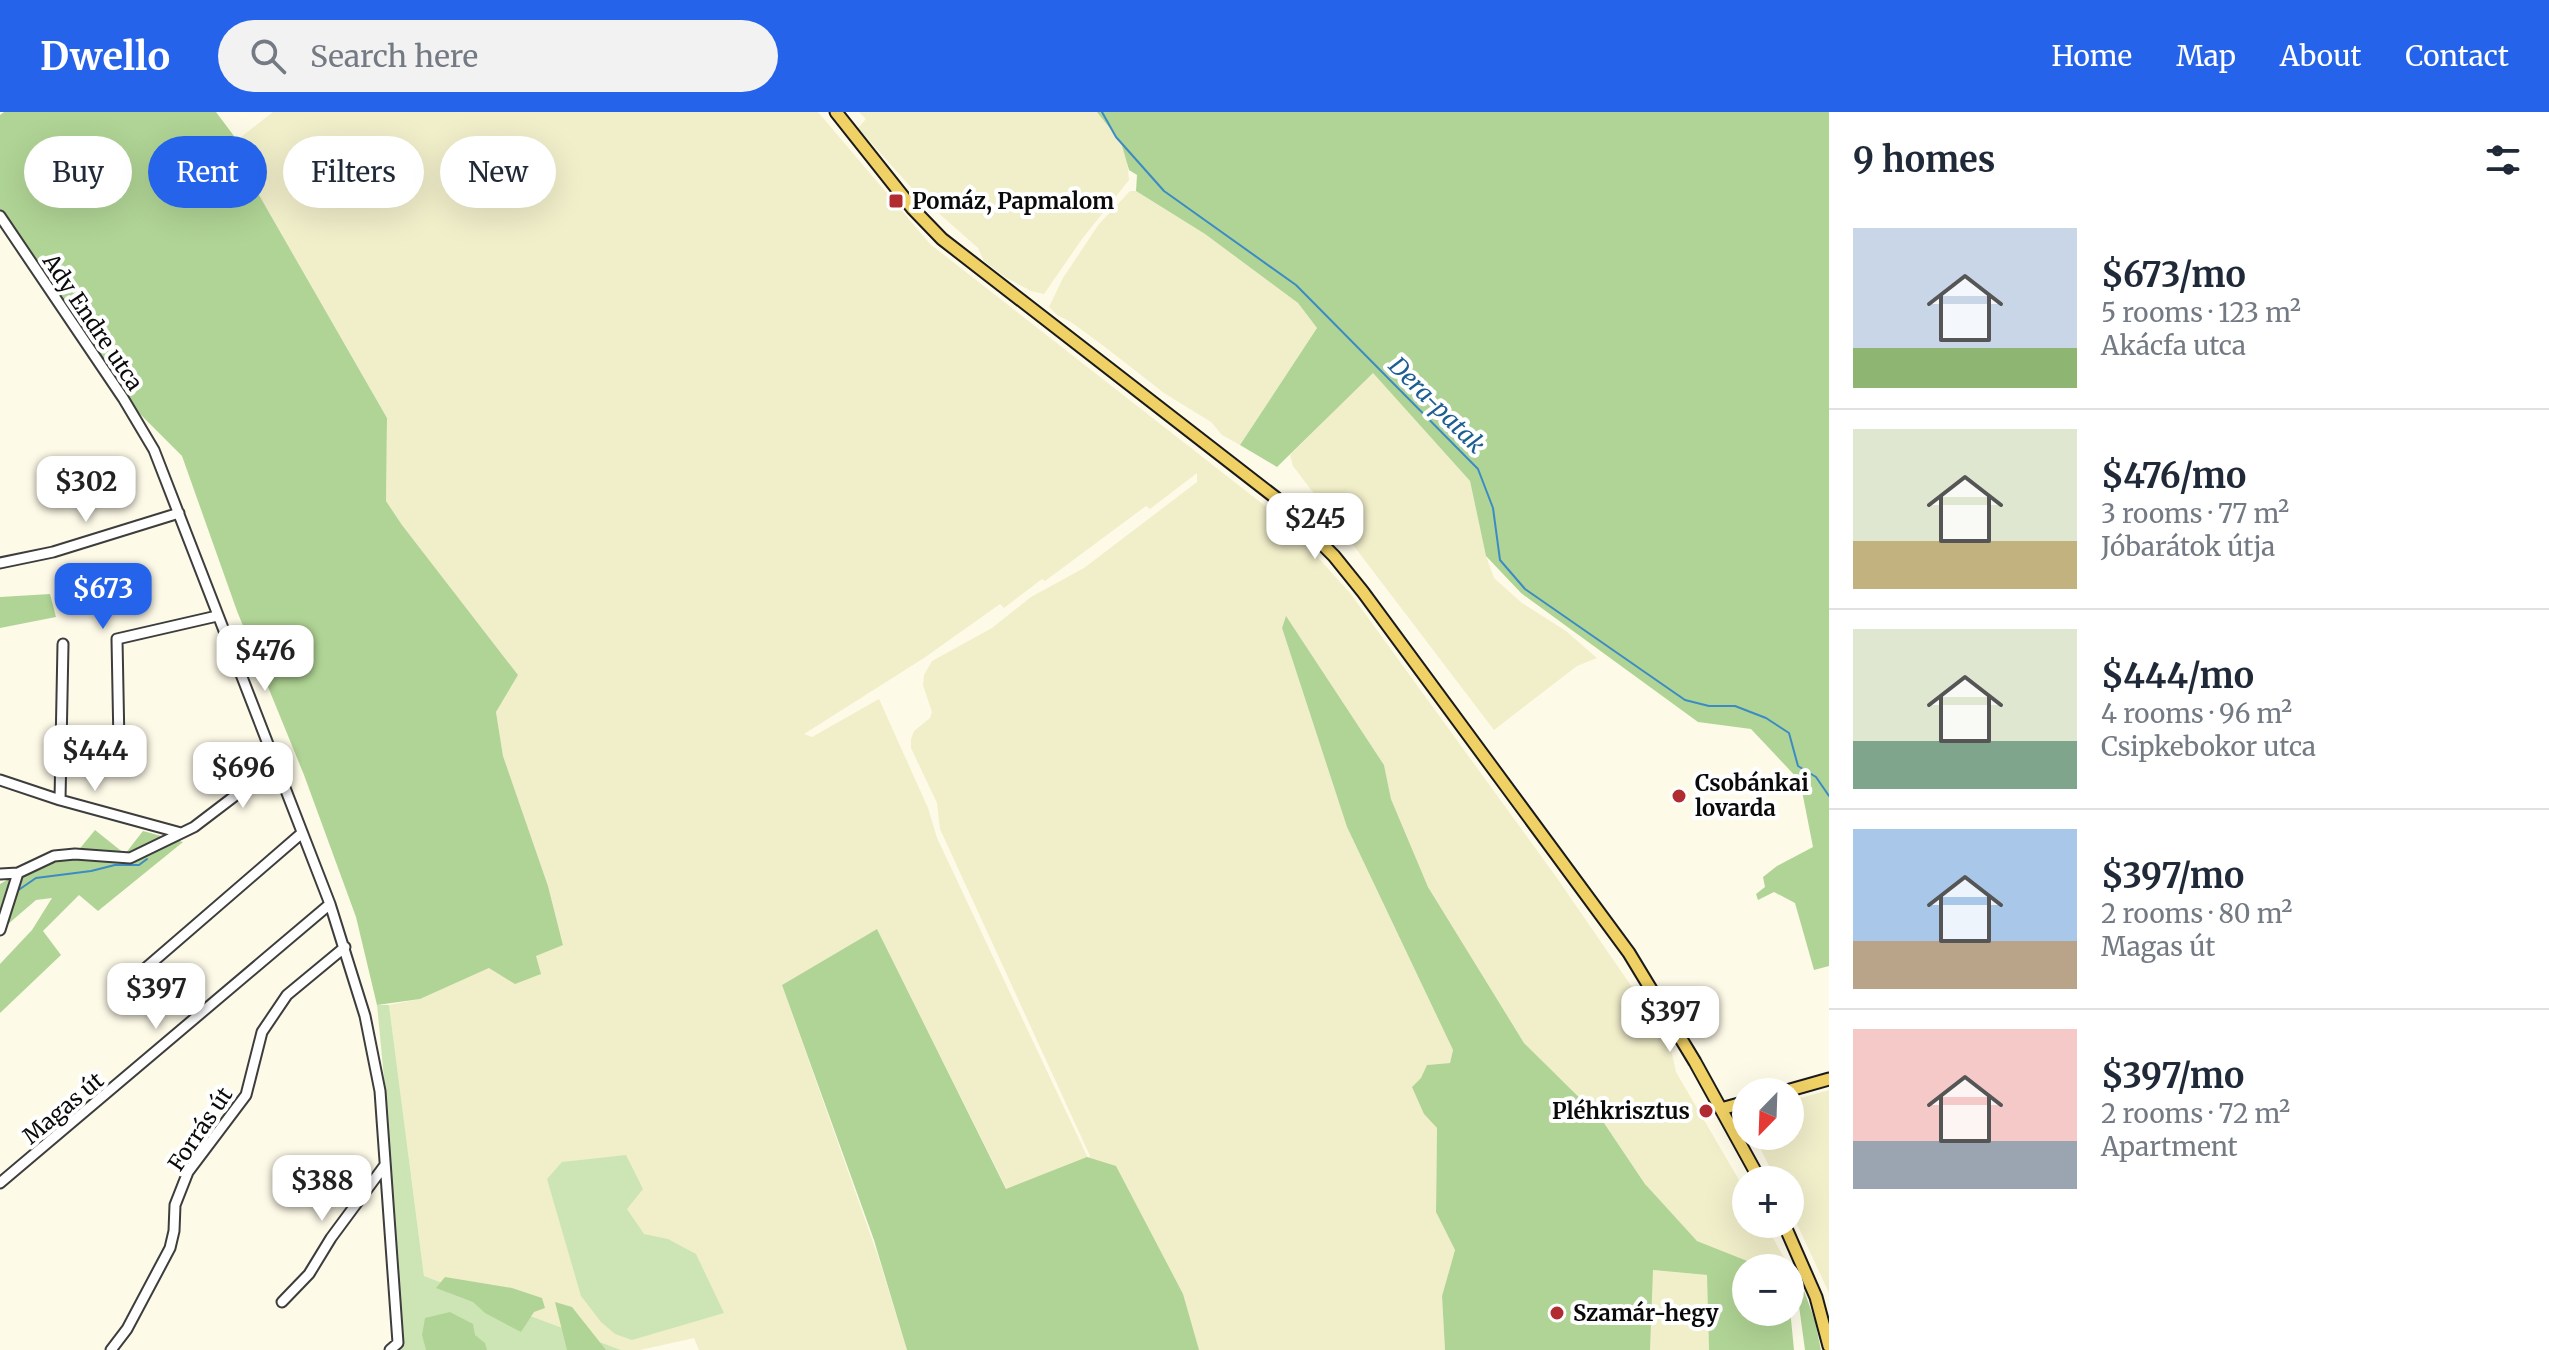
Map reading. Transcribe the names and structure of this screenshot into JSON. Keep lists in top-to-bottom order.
{
  "streets": {
    "street": ["Ady Endre utca", "Magas út", "Forrás út"]
  },
  "crossings": [
    ["Ady Endre utca", "Magas út"],
    ["Ady Endre utca", "Forrás út"]
  ],
  "water": ["Dera-patak"],
  "places": {
    "transit": ["Pomáz, Papmalom"],
    "other": ["Csobánkai lovarda", "Pléhkrisztus", "Szamár-hegy"]
  },
  "north": "bottom left",
  "page": {
    "header": "Dwello",
    "search": "Search here",
    "nav": [
      "Home",
      "Map",
      "About",
      "Contact"
    ],
    "heading": "9 homes",
    "chip": [
      "Buy",
      "Rent",
      "Filters",
      "New"
    ],
    "list": [
      {
        "name": "$673/mo",
        "note": "5 rooms · 123 m² · Akácfa utca"
      },
      {
        "name": "$476/mo",
        "note": "3 rooms · 77 m² · Jóbarátok útja"
      },
      {
        "name": "$444/mo",
        "note": "4 rooms · 96 m² · Csipkebokor utca"
      },
      {
        "name": "$397/mo",
        "note": "2 rooms · 80 m² · Magas út"
      },
      {
        "name": "$397/mo",
        "note": "2 rooms · 72 m² · Apartment"
      }
    ],
    "price": [
      "$302",
      "$245",
      "$673",
      "$476",
      "$444",
      "$696",
      "$397",
      "$397",
      "$388"
    ],
    "map_buttons": ["+", "−"]
  }
}
